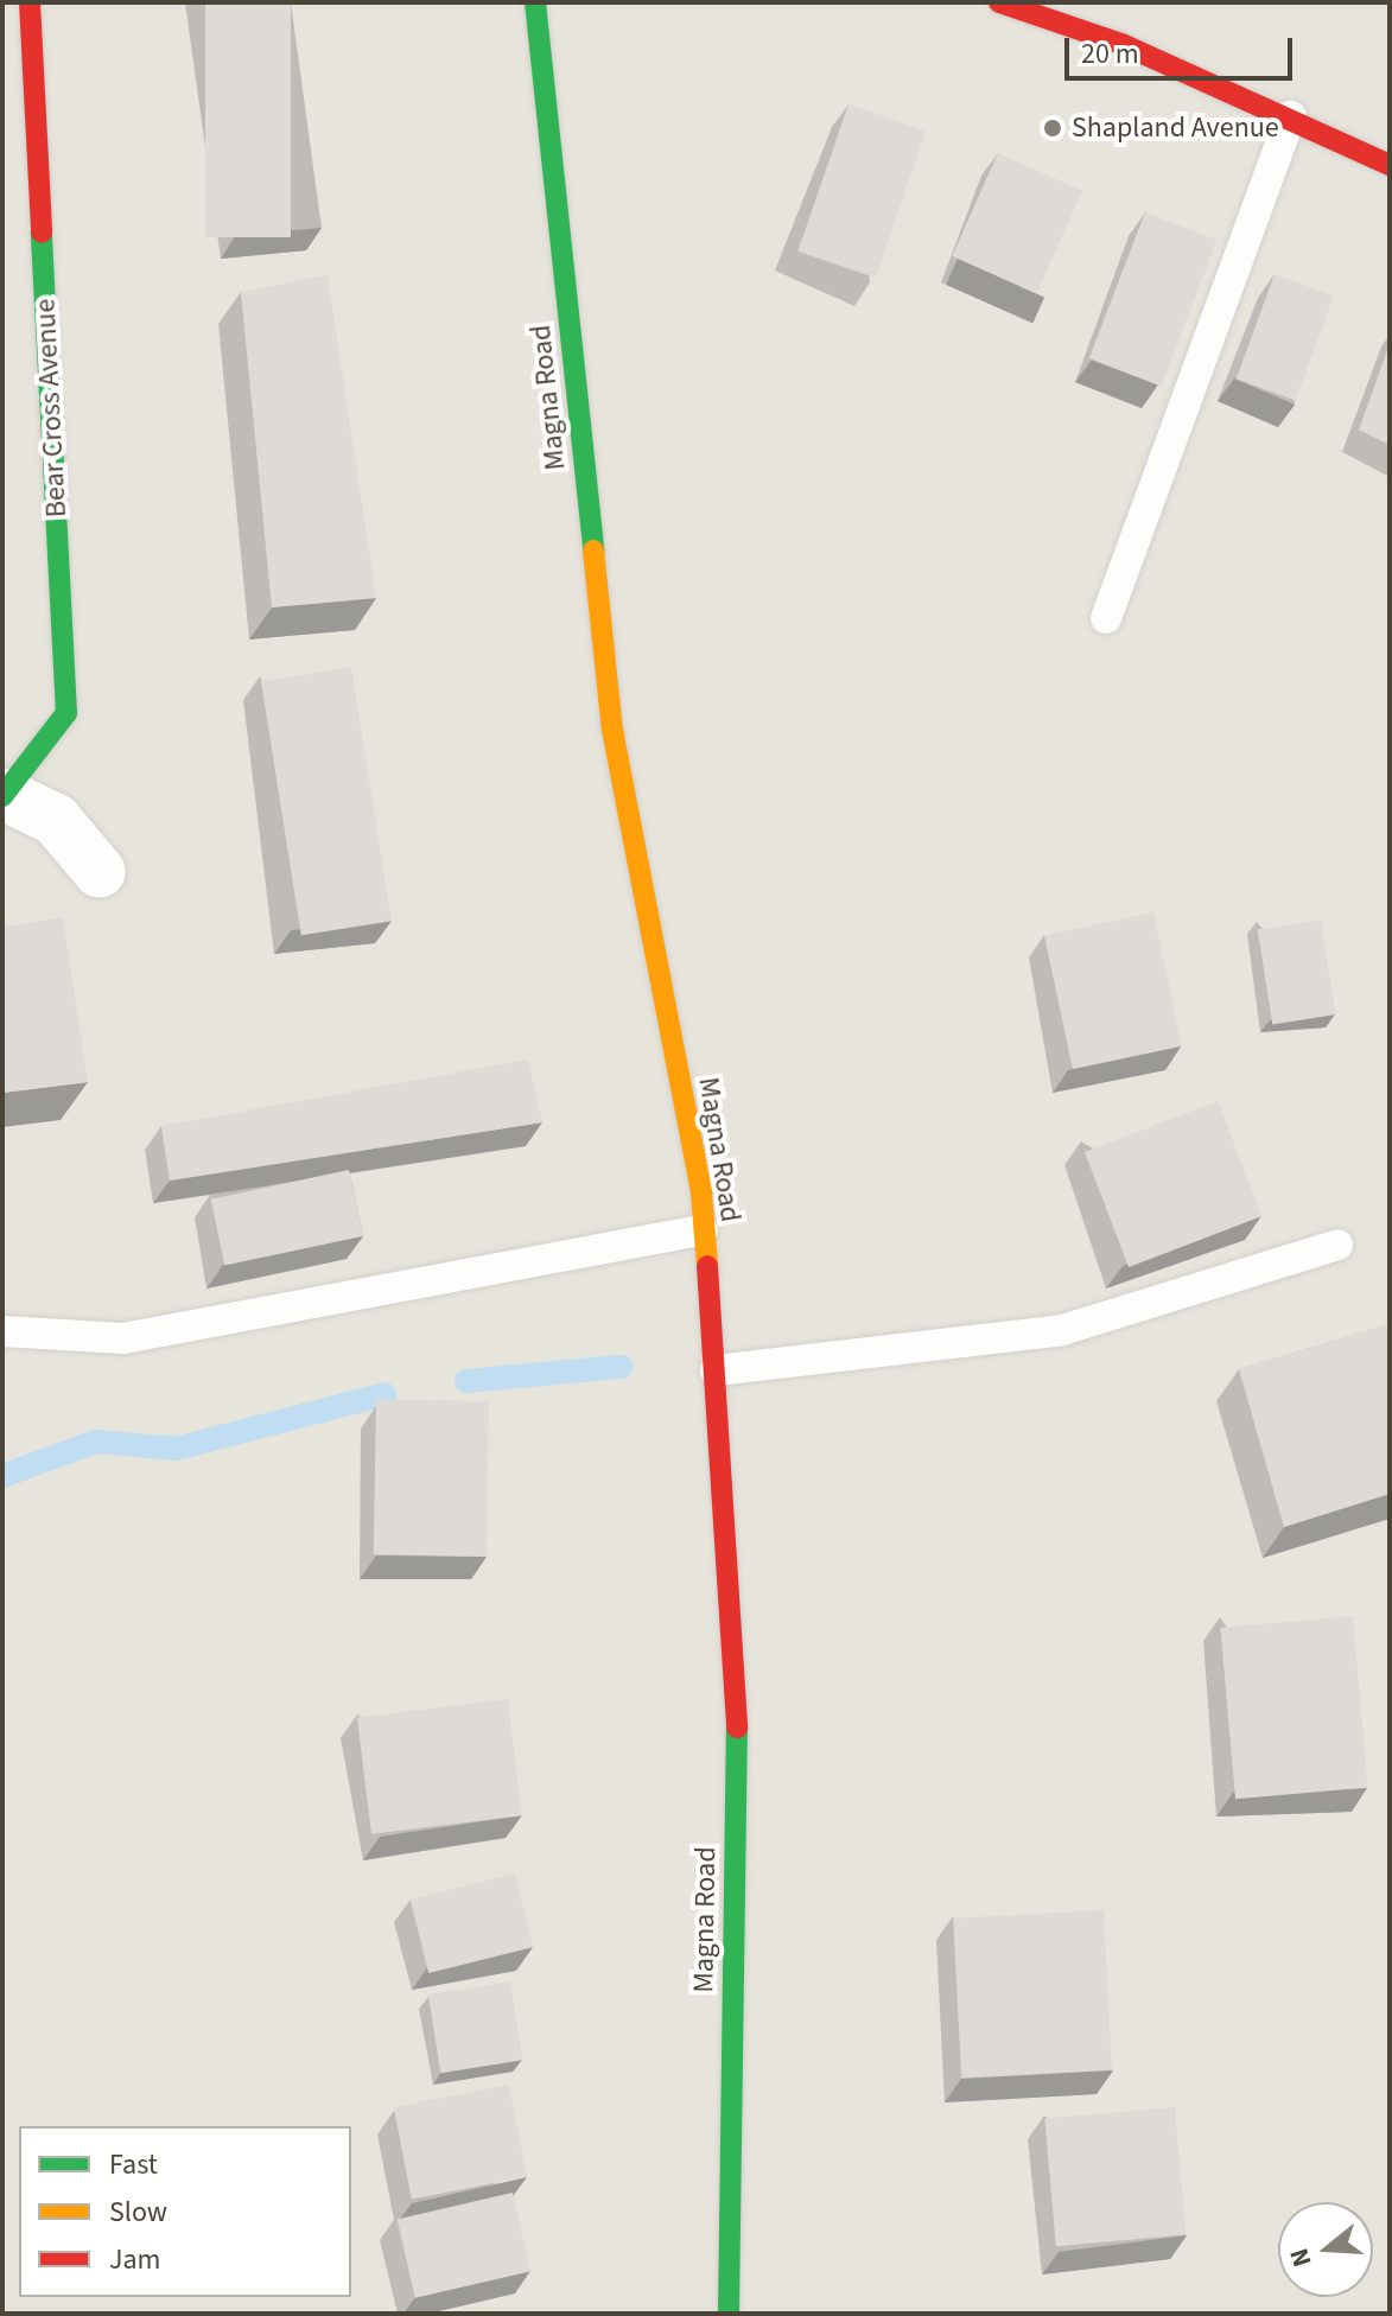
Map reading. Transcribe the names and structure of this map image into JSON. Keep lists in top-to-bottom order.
{
  "streets": {
    "main road": ["Magna Road", "Bear Cross Avenue"]
  },
  "places": ["Shapland Avenue"],
  "legend": ["Fast", "Slow", "Jam"],
  "scale_bar": "20 m",
  "north": "left"
}
